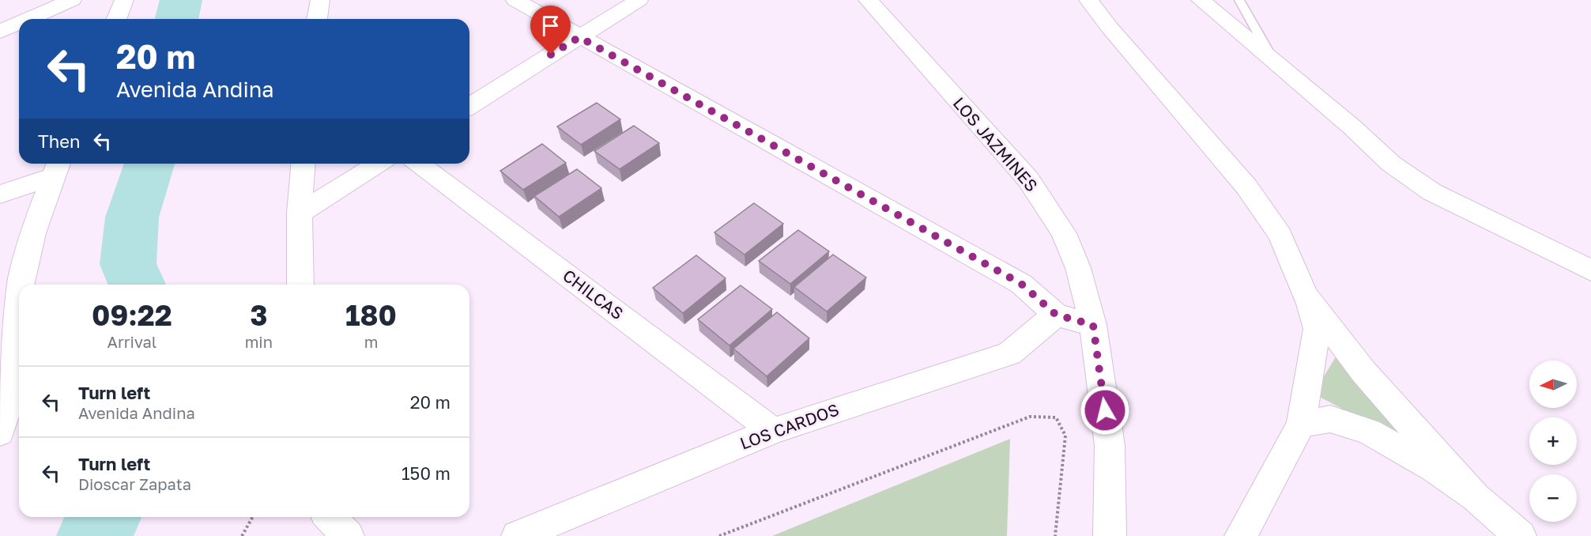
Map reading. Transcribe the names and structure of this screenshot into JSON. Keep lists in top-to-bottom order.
{
  "streets": {
    "street": ["LOS JAZMINES", "CHILCAS", "LOS CARDOS"]
  },
  "crossings": [
    ["CHILCAS", "LOS CARDOS"]
  ],
  "north": "left",
  "page": {
    "turn": ["20 m", "Avenida Andina"],
    "then": "Then",
    "eta": [
      "09:22",
      "Arrival",
      "3",
      "min",
      "180",
      "m"
    ],
    "map_buttons": ["+", "−"],
    "list": [
      {
        "name": "Turn left",
        "note": "Avenida Andina",
        "value": "20 m"
      },
      {
        "name": "Turn left",
        "note": "Dioscar Zapata",
        "value": "150 m"
      }
    ]
  }
}
